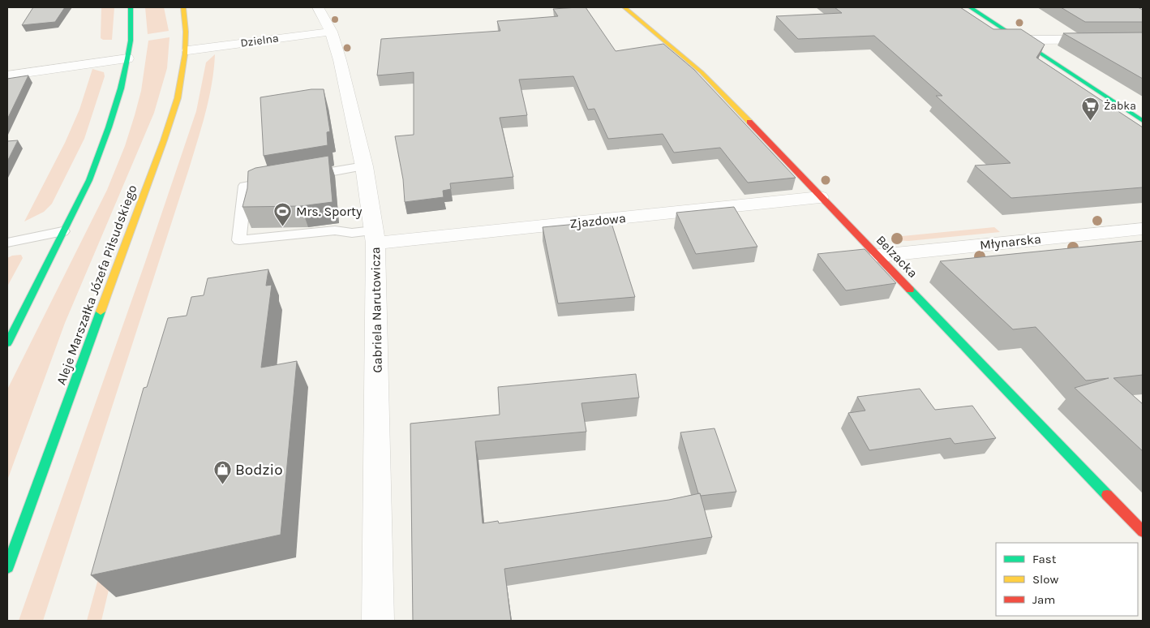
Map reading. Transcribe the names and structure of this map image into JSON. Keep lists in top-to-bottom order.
{
  "streets": {
    "main road": ["Belzacka", "Aleje Marszałka Józefa Piłsudskiego"],
    "street": [
      "Dzielna",
      "Zjazdowa",
      "Młynarska",
      "Gabriela Narutowicza"
    ]
  },
  "crossings": [
    ["Dzielna", "Aleje Marszałka Józefa Piłsudskiego"],
    ["Dzielna", "Gabriela Narutowicza"],
    ["Zjazdowa", "Belzacka"],
    ["Zjazdowa", "Gabriela Narutowicza"],
    ["Młynarska", "Belzacka"]
  ],
  "places": {
    "supermarket": ["Żabka"],
    "sports": ["Mrs. Sporty"],
    "shop": ["Bodzio"]
  },
  "legend": ["Fast", "Slow", "Jam"]
}
